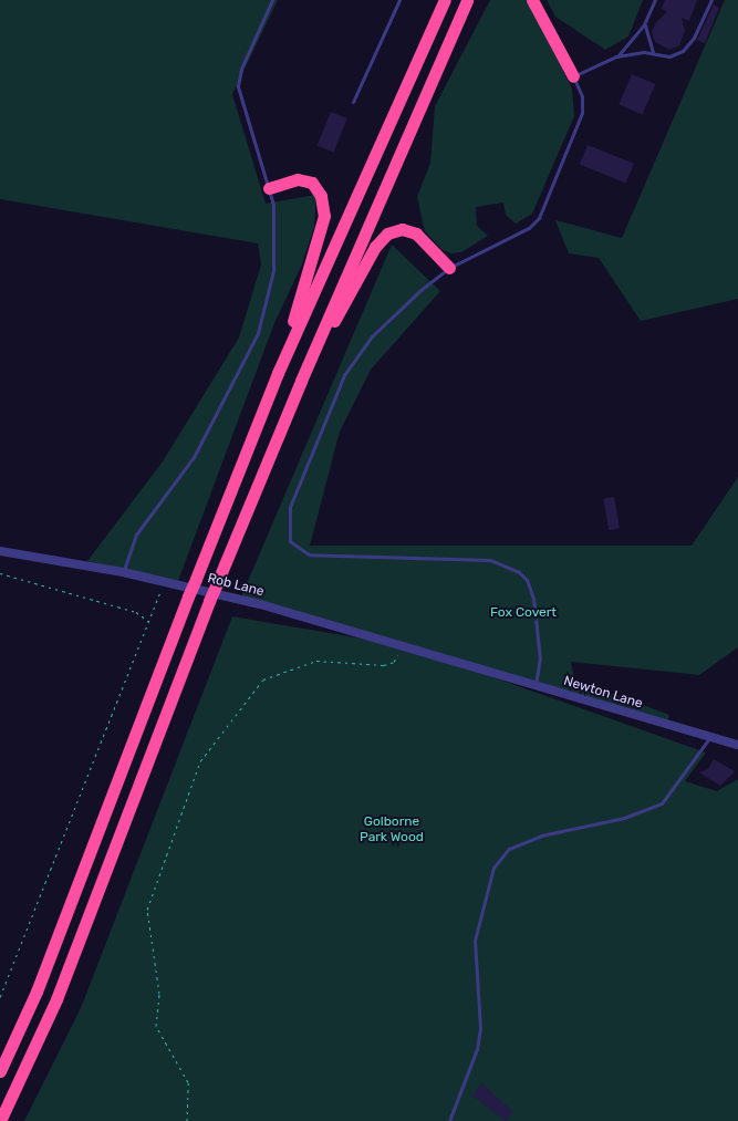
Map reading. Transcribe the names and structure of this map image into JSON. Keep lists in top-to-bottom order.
{
  "streets": {
    "street": ["Rob Lane", "Newton Lane"]
  },
  "crossings": [
    ["Rob Lane", "Newton Lane"]
  ],
  "parks": ["Fox Covert", "Golborne Park Wood"]
}
